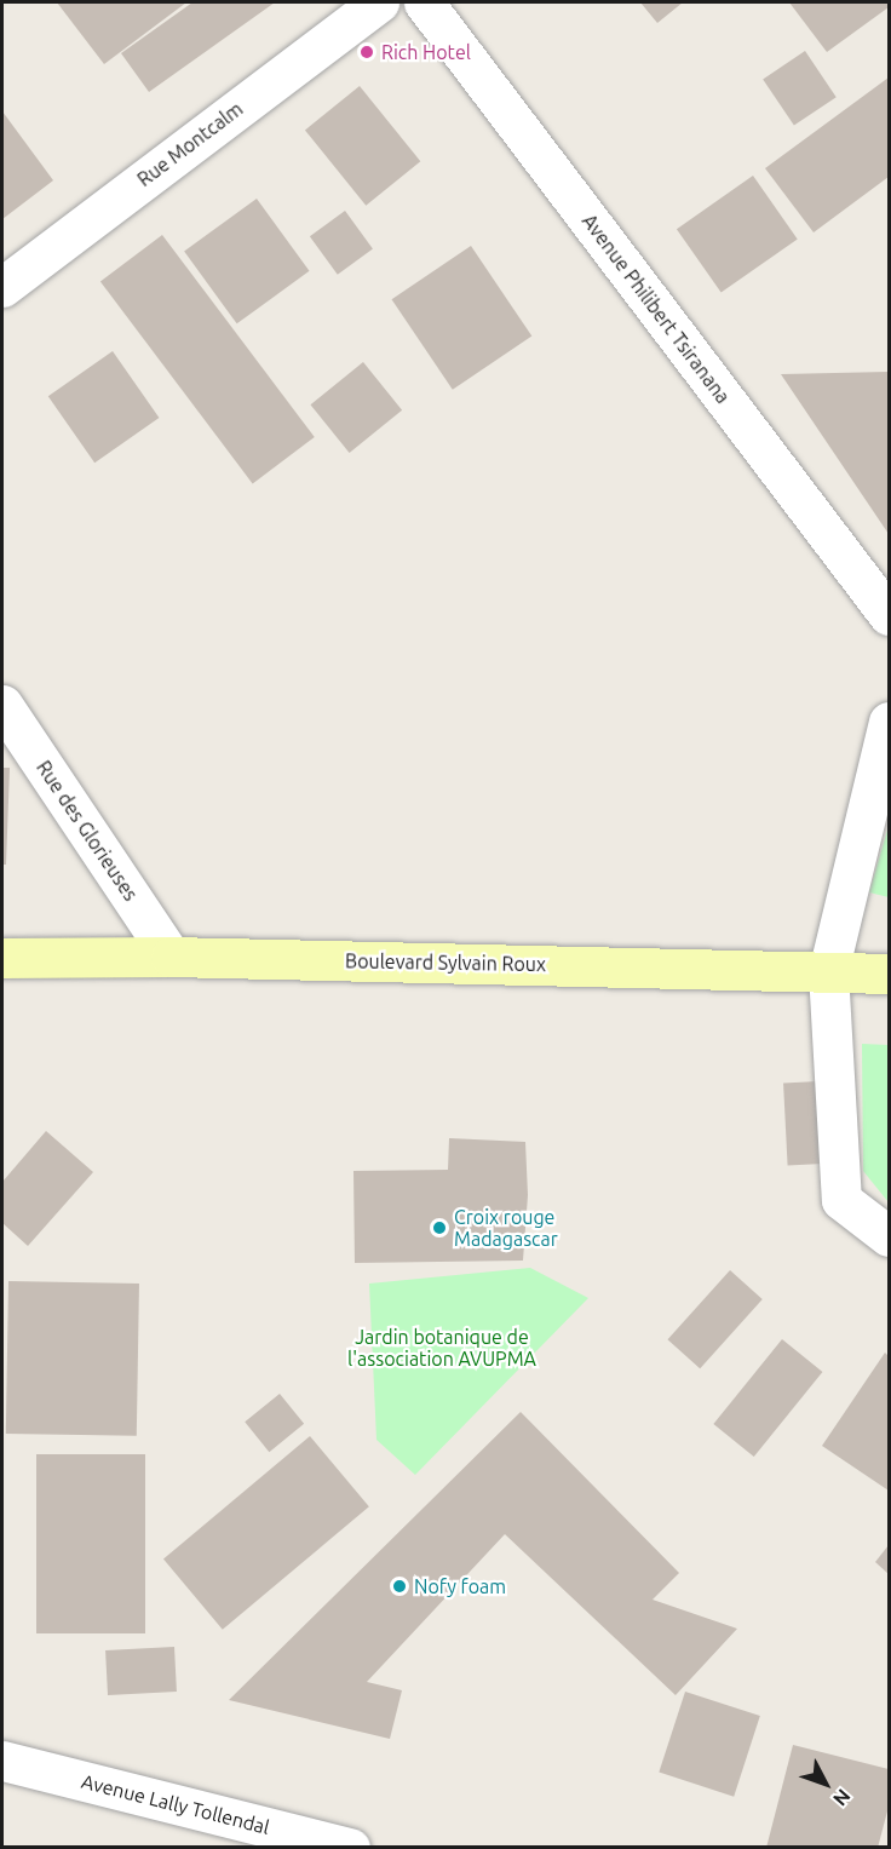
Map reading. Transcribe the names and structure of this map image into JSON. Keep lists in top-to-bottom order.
{
  "streets": {
    "main road": ["Boulevard Sylvain Roux"],
    "street": [
      "Rue Montcalm",
      "Avenue Philibert Tsiranana",
      "Rue des Glorieuses",
      "Avenue Lally Tollendal"
    ]
  },
  "crossings": [
    ["Rue des Glorieuses", "Boulevard Sylvain Roux"]
  ],
  "parks": ["Jardin botanique de l'association AVUPMA"],
  "places": ["Rich Hotel", "Croix rouge Madagascar", "Nofy foam"],
  "north": "bottom right"
}
